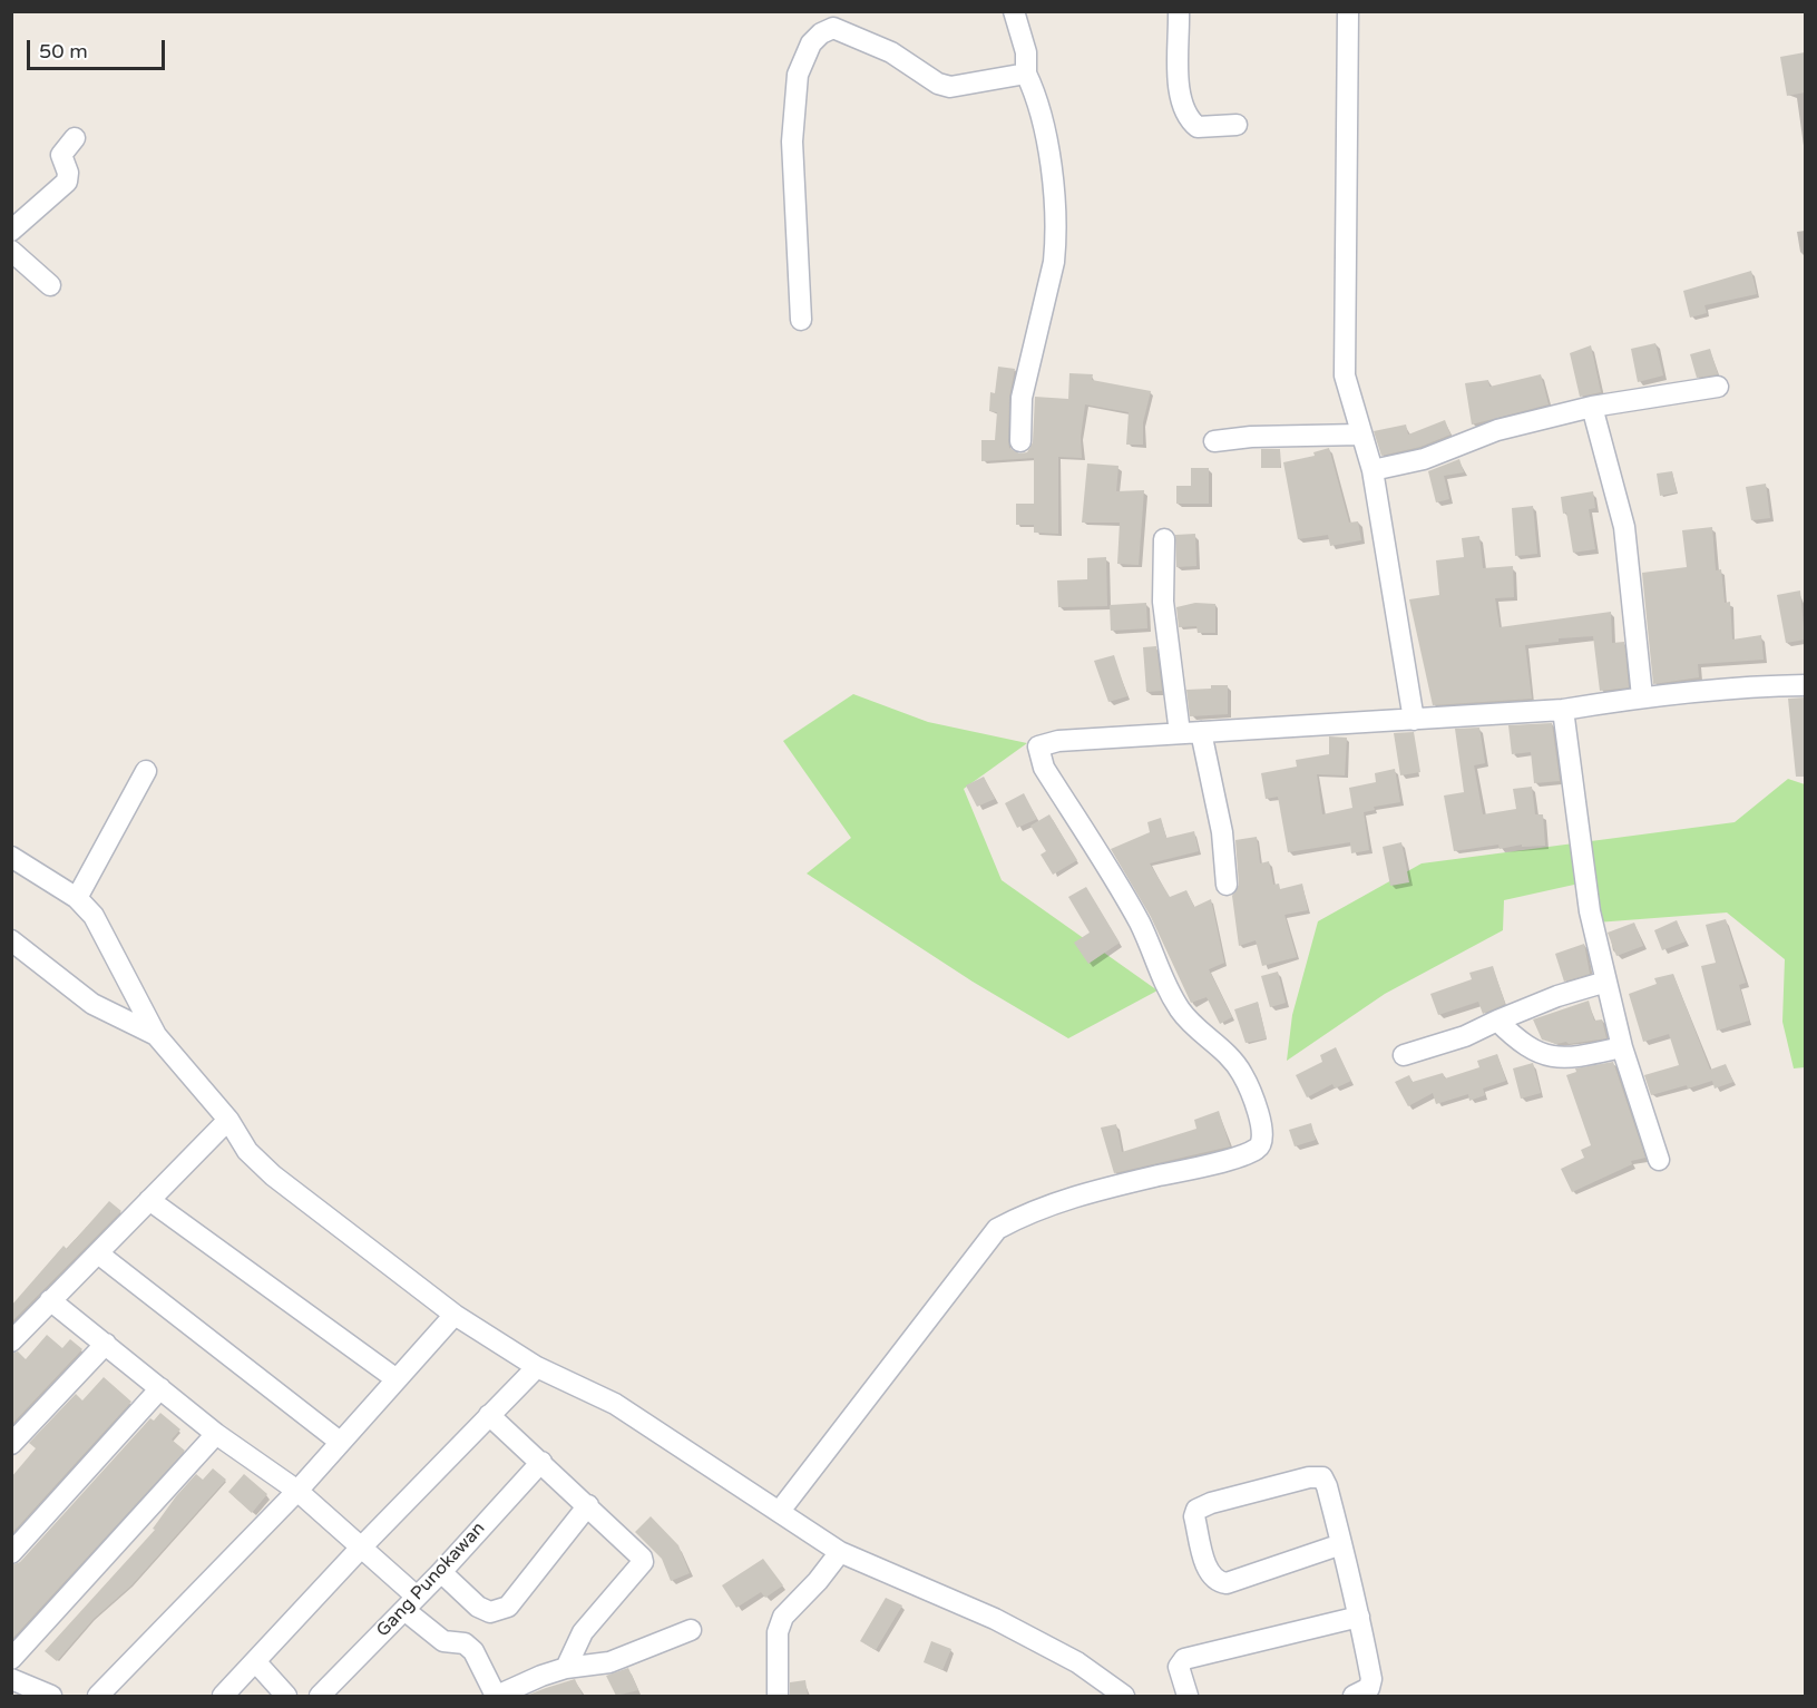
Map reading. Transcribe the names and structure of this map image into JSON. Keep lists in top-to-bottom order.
{
  "streets": {
    "street": ["Gang Punokawan"]
  },
  "scale_bar": "50 m"
}
